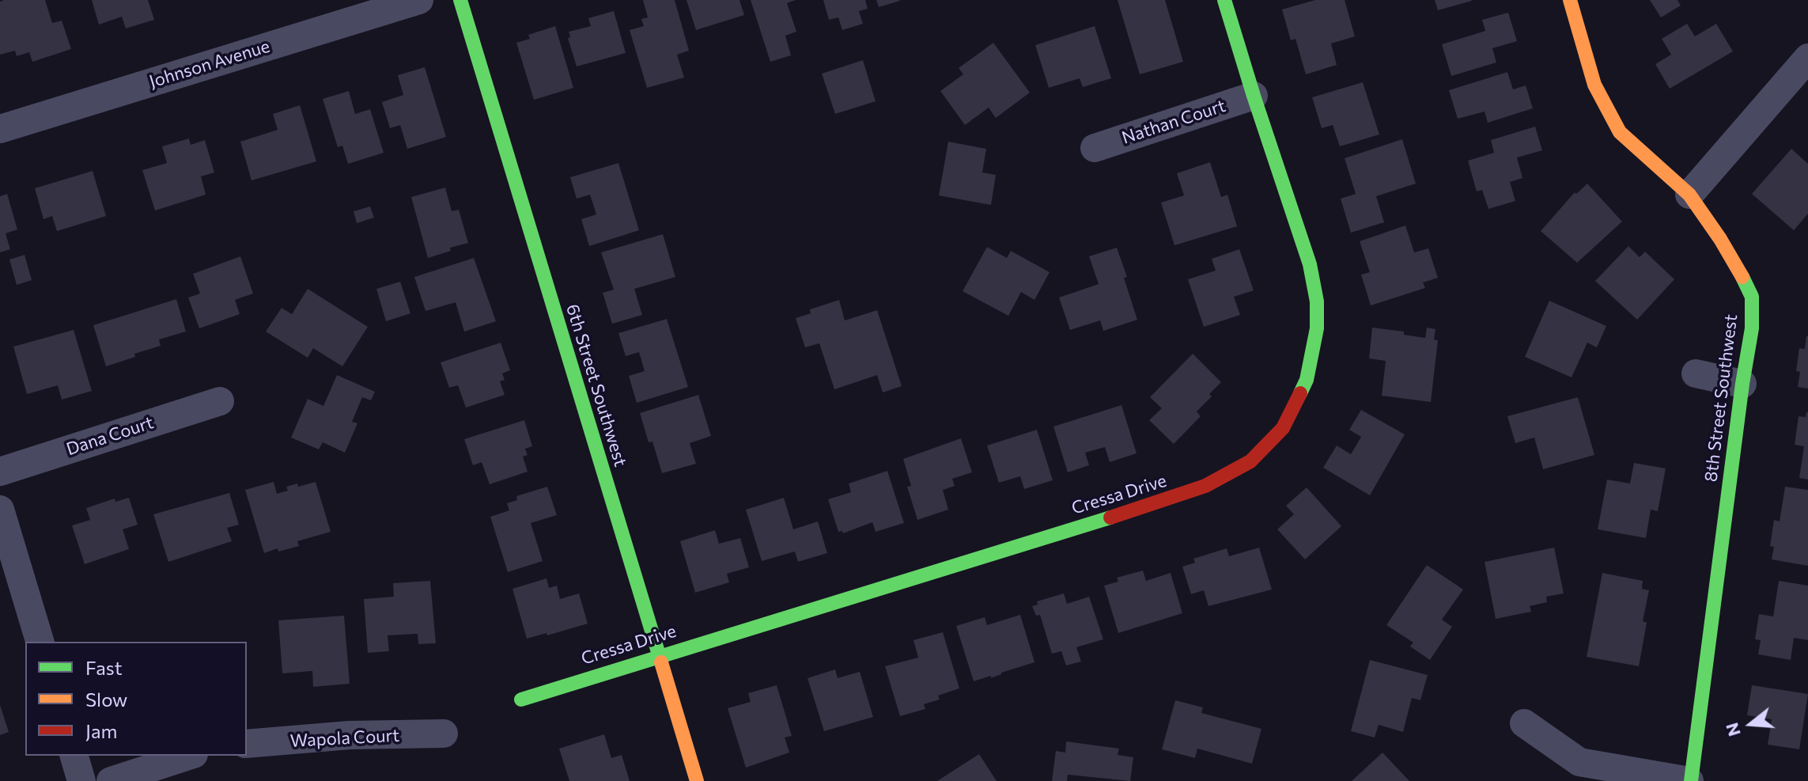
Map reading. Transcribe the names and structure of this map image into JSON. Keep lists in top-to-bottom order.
{
  "streets": {
    "street": [
      "Johnson Avenue",
      "Nathan Court",
      "6th Street Southwest",
      "8th Street Southwest",
      "Dana Court",
      "Cressa Drive",
      "Wapola Court"
    ]
  },
  "crossings": [
    ["Nathan Court", "Cressa Drive"],
    ["6th Street Southwest", "Cressa Drive"]
  ],
  "legend": ["Fast", "Slow", "Jam"],
  "north": "left"
}
